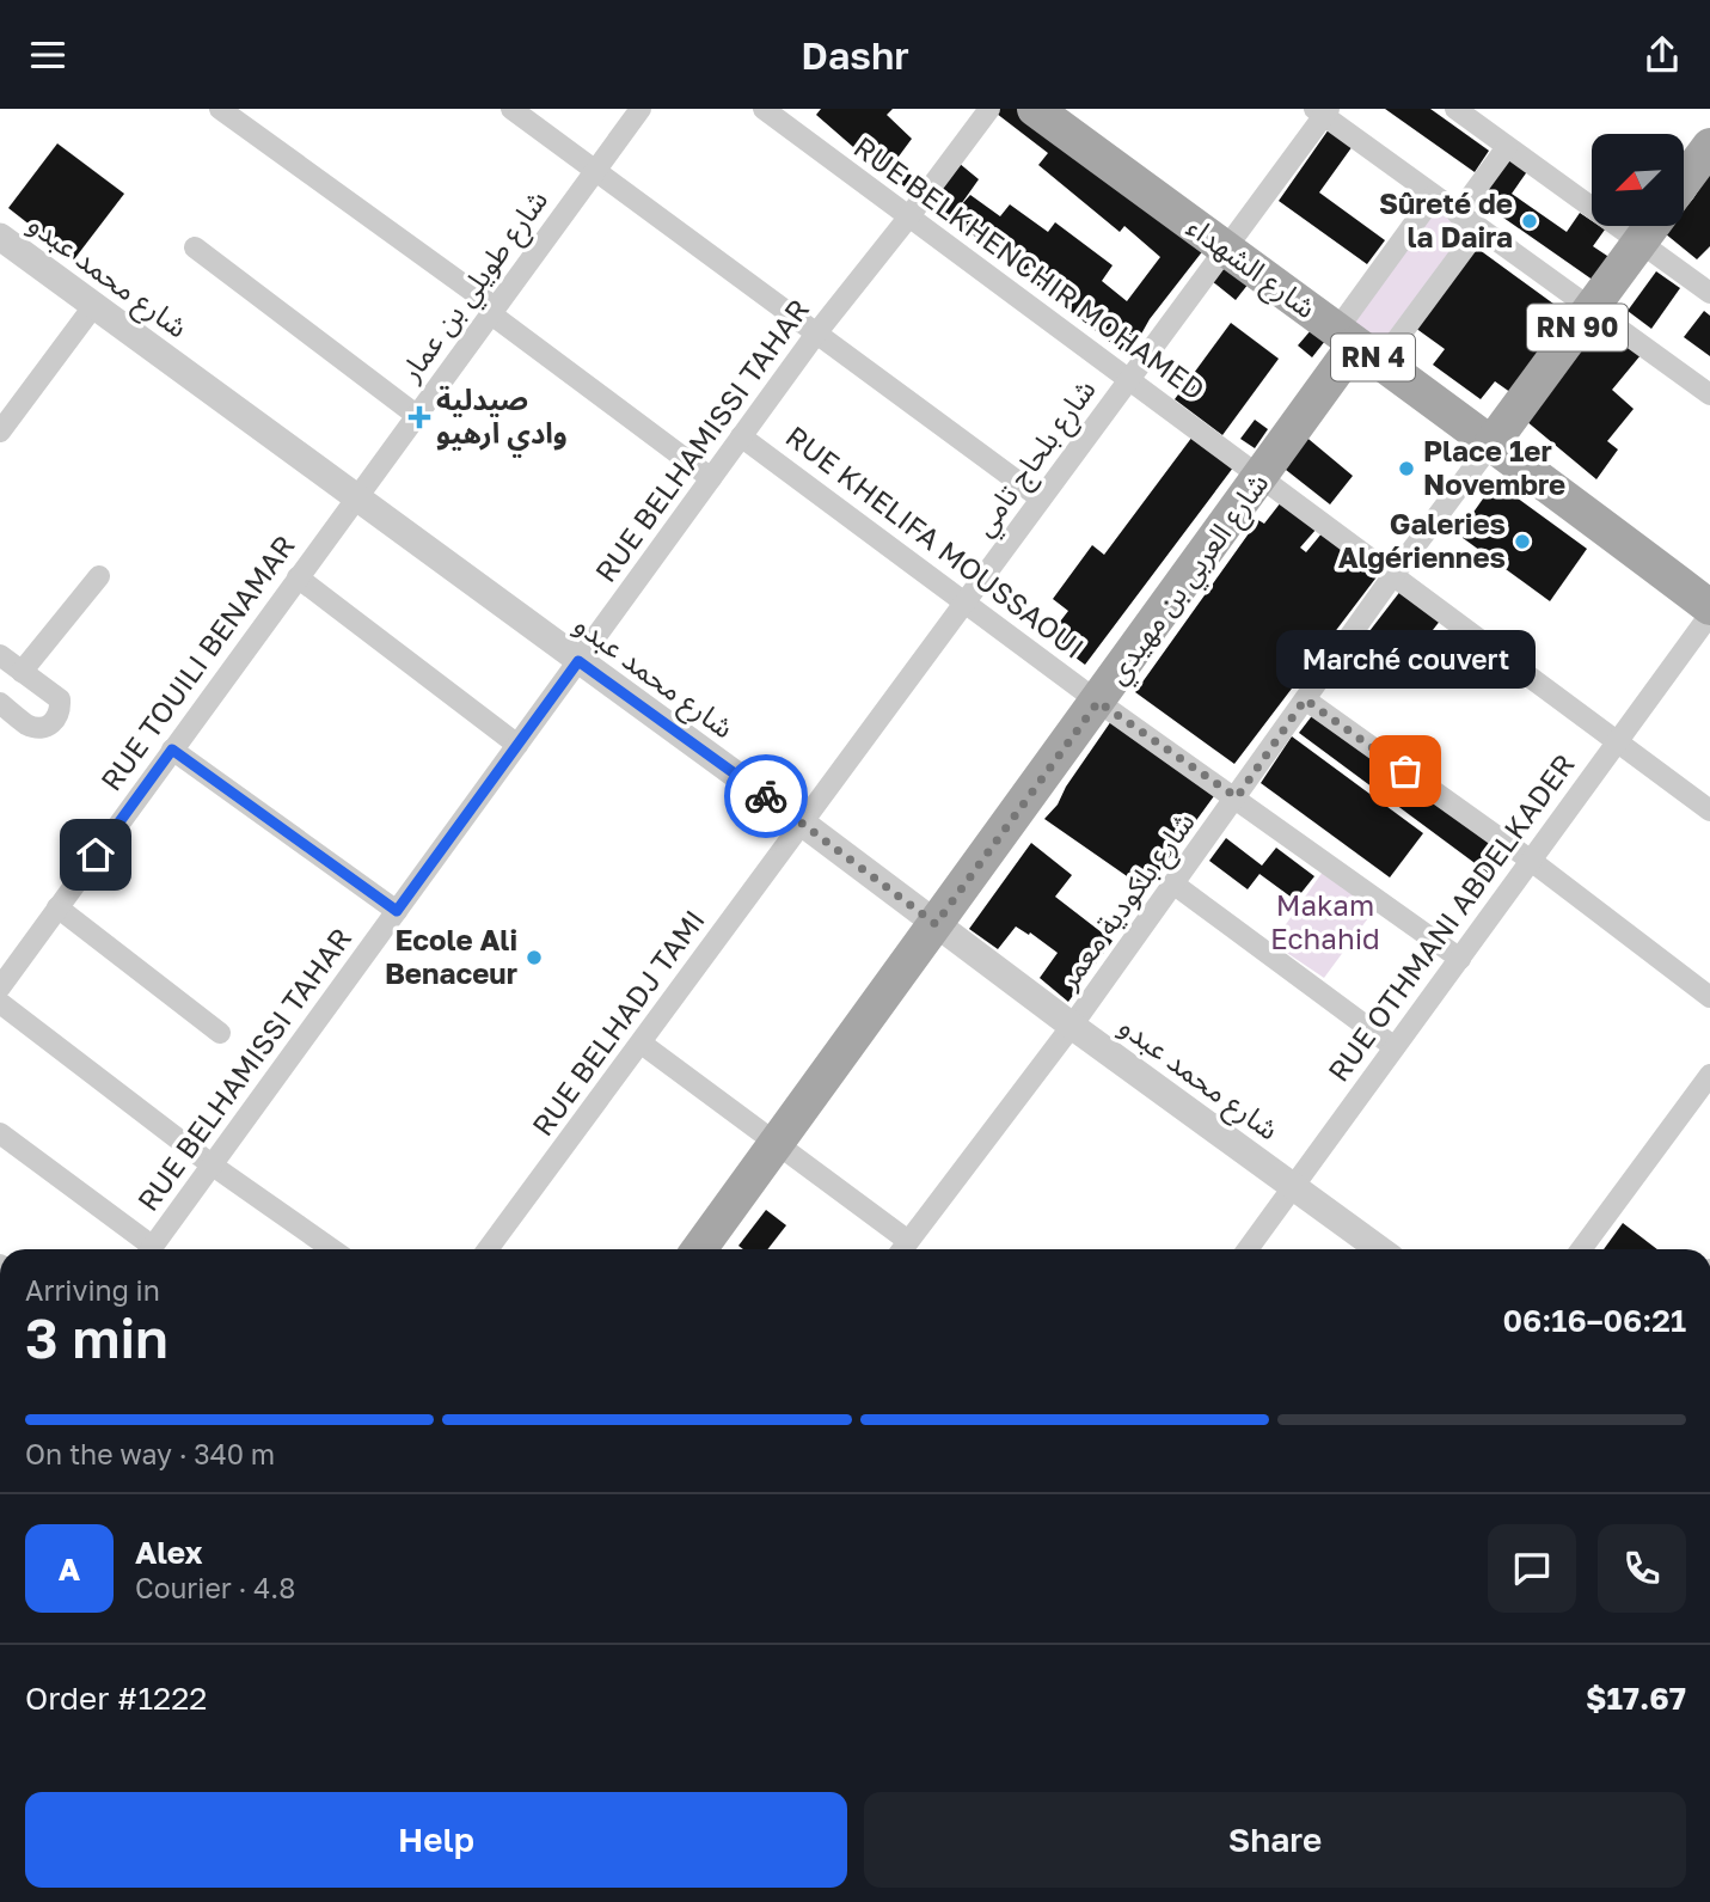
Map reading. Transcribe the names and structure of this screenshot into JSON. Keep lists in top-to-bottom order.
{
  "streets": {
    "main road": [
      "شارع الشهداء",
      "RN 90",
      "RN 4",
      "شارع العربي بن مهيدي"
    ],
    "street": [
      "RUE BELKHENCHIR MOHAMED",
      "شارع محمد عبدو",
      "شارع طويلي بن عمار",
      "RUE BELHAMISSI TAHAR",
      "شارع بلحاج تامي",
      "RUE KHELIFA MOUSSAOUI",
      "RUE TOUILI BENAMAR",
      "شارع بلكودية معمر",
      "RUE OTHMANI ABDELKADER",
      "RUE BELHADJ TAMI"
    ]
  },
  "crossings": [
    ["شارع الشهداء", "RN 90"],
    ["شارع الشهداء", "شارع بلحاج تامي"],
    ["شارع الشهداء", "شارع العربي بن مهيدي"],
    ["شارع الشهداء", "شارع بلكودية معمر"],
    ["RUE BELKHENCHIR MOHAMED", "RUE BELHAMISSI TAHAR"],
    ["RUE BELKHENCHIR MOHAMED", "شارع بلحاج تامي"],
    ["RUE BELKHENCHIR MOHAMED", "شارع العربي بن مهيدي"],
    ["RUE BELKHENCHIR MOHAMED", "شارع بلكودية معمر"],
    ["RUE BELKHENCHIR MOHAMED", "RUE OTHMANI ABDELKADER"],
    ["شارع محمد عبدو", "شارع طويلي بن عمار"],
    ["شارع محمد عبدو", "RUE BELHAMISSI TAHAR"],
    ["شارع محمد عبدو", "شارع بلحاج تامي"],
    ["شارع محمد عبدو", "شارع العربي بن مهيدي"],
    ["شارع محمد عبدو", "RUE TOUILI BENAMAR"],
    ["شارع محمد عبدو", "شارع بلكودية معمر"],
    ["شارع محمد عبدو", "RUE OTHMANI ABDELKADER"],
    ["شارع محمد عبدو", "RUE BELHADJ TAMI"],
    ["شارع طويلي بن عمار", "RUE TOUILI BENAMAR"],
    ["RN 90", "شارع بلكودية معمر"],
    ["RUE BELHAMISSI TAHAR", "RUE KHELIFA MOUSSAOUI"],
    ["شارع بلحاج تامي", "RUE KHELIFA MOUSSAOUI"],
    ["شارع بلحاج تامي", "RUE BELHADJ TAMI"],
    ["RUE KHELIFA MOUSSAOUI", "شارع العربي بن مهيدي"],
    ["RUE KHELIFA MOUSSAOUI", "شارع بلكودية معمر"],
    ["RUE KHELIFA MOUSSAOUI", "RUE OTHMANI ABDELKADER"]
  ],
  "parks": ["Makam Echahid"],
  "places": {
    "other": [
      "Sûreté de la Daira",
      "Place 1er Novembre",
      "Galeries Algériennes",
      "Marché couvert",
      "Ecole Ali Benaceur"
    ],
    "health": ["صيدلية وادي ارهيو"]
  },
  "north": "bottom left",
  "page": {
    "header": "Dashr",
    "bubble": "Marché couvert",
    "heading": ["3 min", "Arriving in", "06:16–06:21"],
    "panel": [
      "Alex",
      "Courier · 4.8",
      "Order #1222",
      "$17.67"
    ],
    "bar": "On the way · 340 m",
    "round": "A",
    "buttons": ["Help", "Share"]
  }
}
